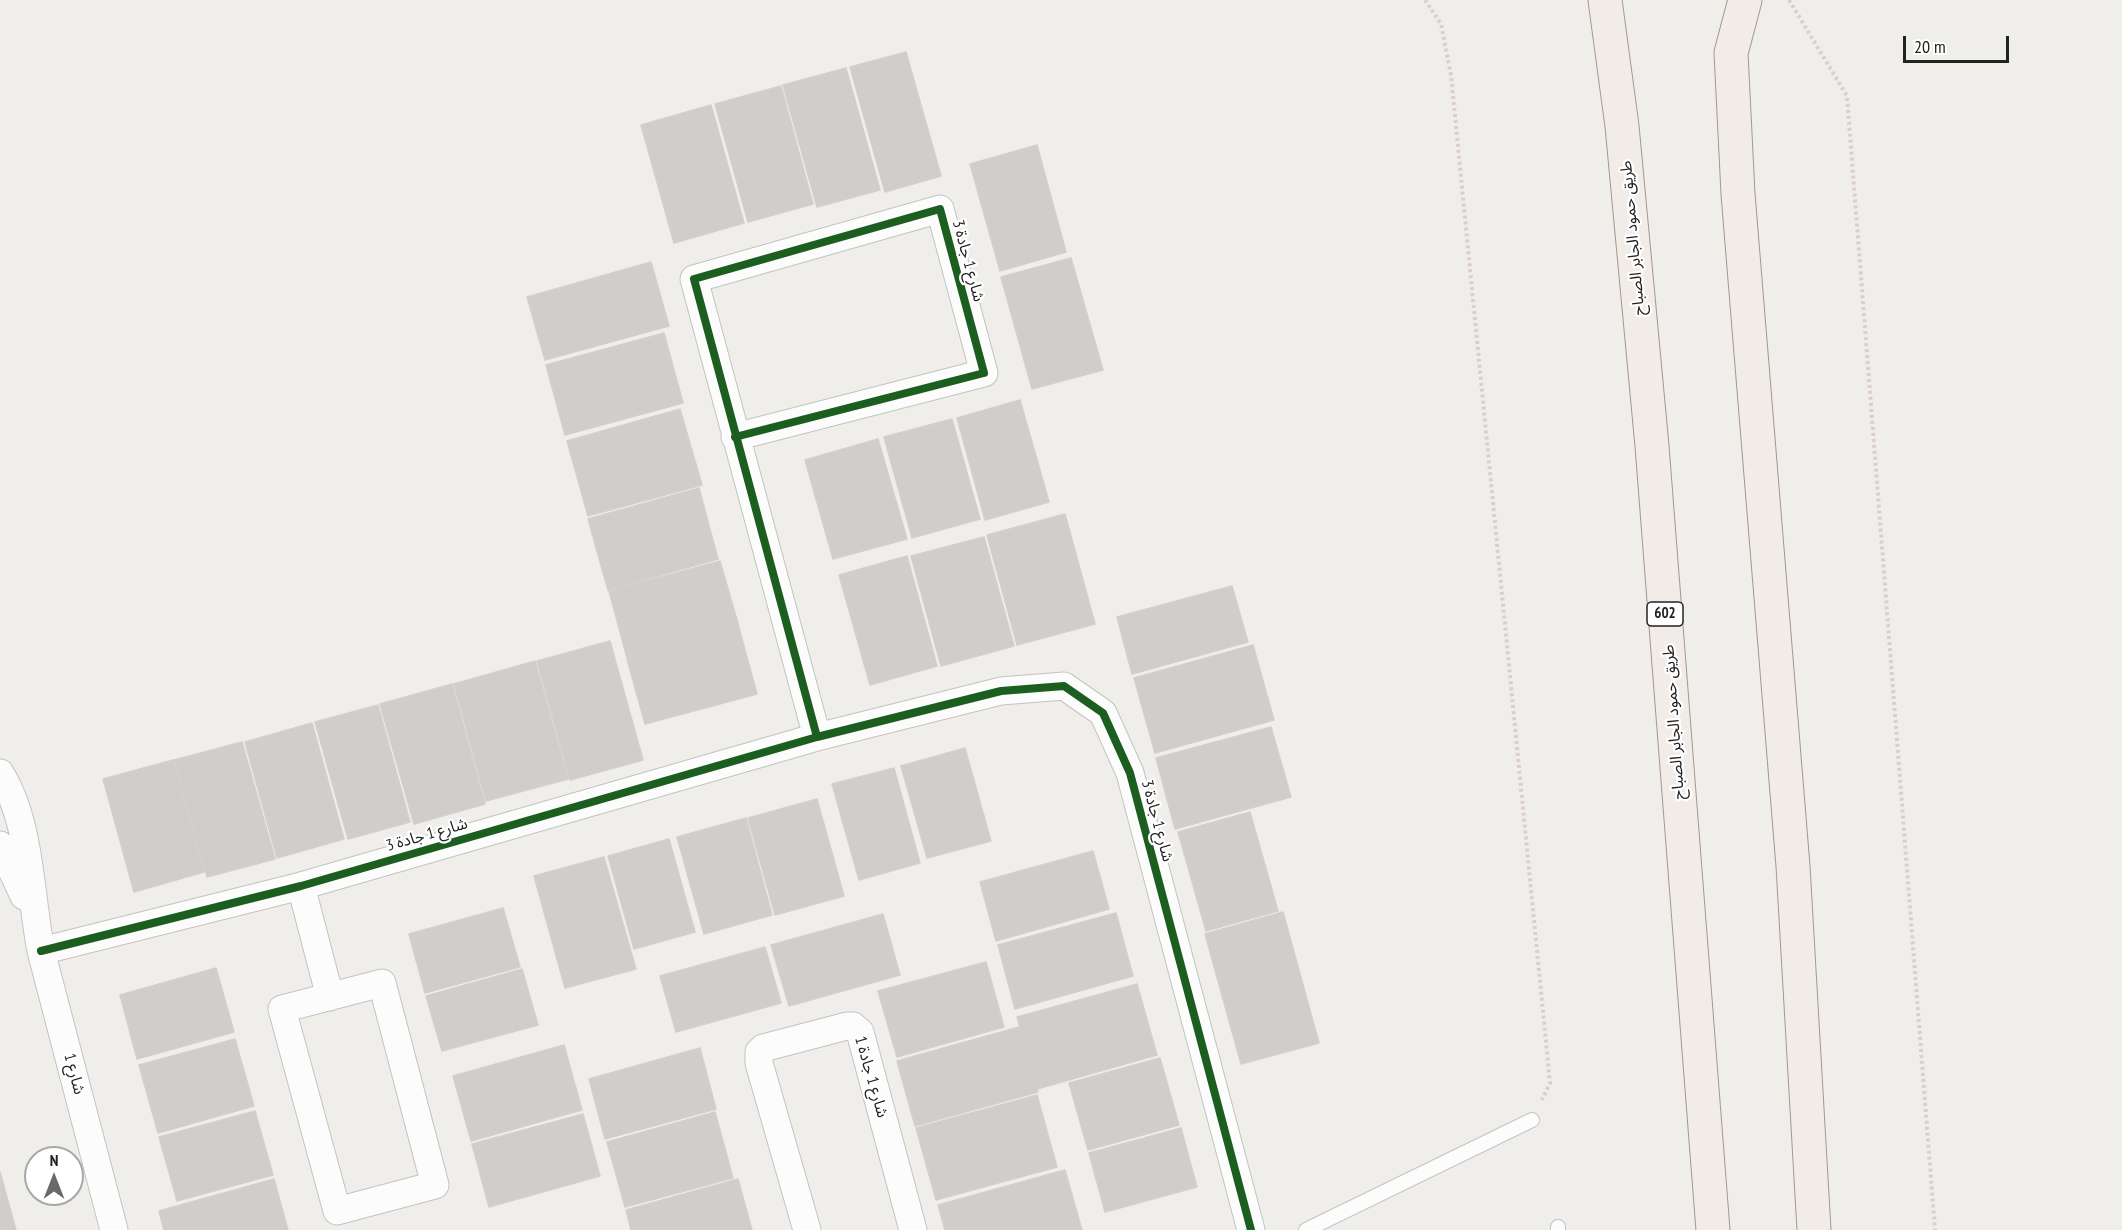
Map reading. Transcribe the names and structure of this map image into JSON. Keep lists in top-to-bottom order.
{
  "streets": {
    "main road": ["طريق حمود الجابر الصباح", "602"],
    "street": ["شارع 1 جادة 3", "شارع 1", "شارع 1 جادة 1"]
  },
  "crossings": [
    ["شارع 1 جادة 3", "شارع 1"]
  ],
  "scale_bar": "20 m",
  "north": "top"
}
